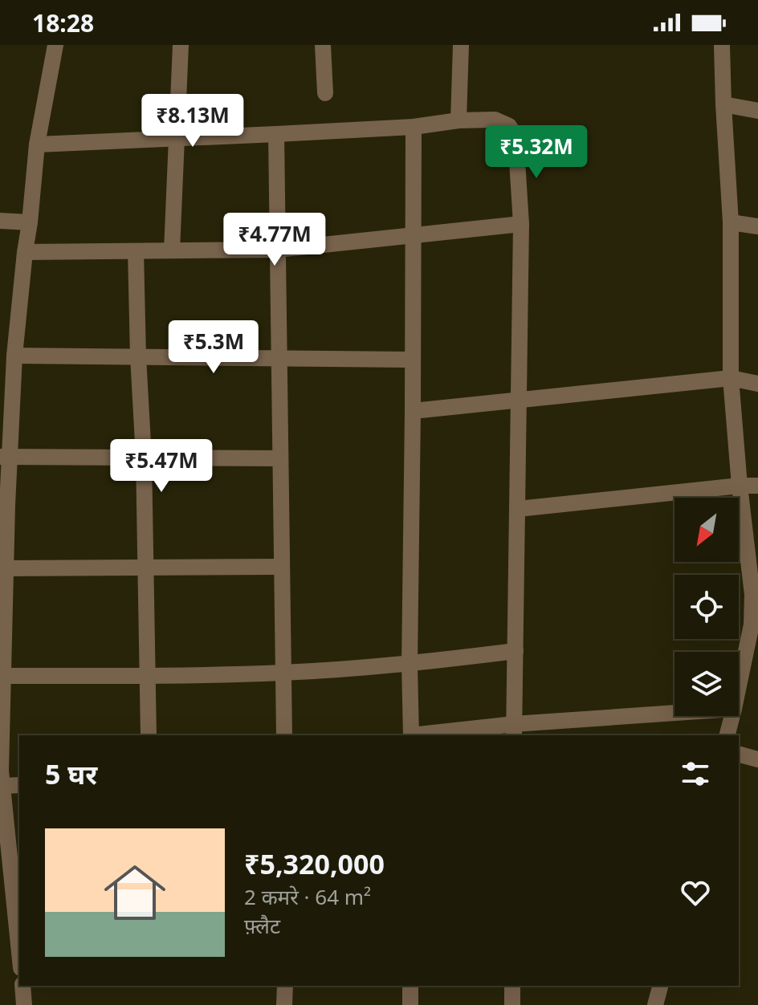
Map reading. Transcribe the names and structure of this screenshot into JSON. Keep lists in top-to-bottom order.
{
  "north": "bottom left",
  "page": {
    "status": "18:28",
    "price": [
      "₹8.13M",
      "₹5.32M",
      "₹4.77M",
      "₹5.3M",
      "₹5.47M"
    ],
    "heading": "5 घर",
    "list": [
      {
        "name": "₹5,320,000",
        "note": "2 कमरे · 64 m² · फ़्लैट"
      }
    ]
  }
}
